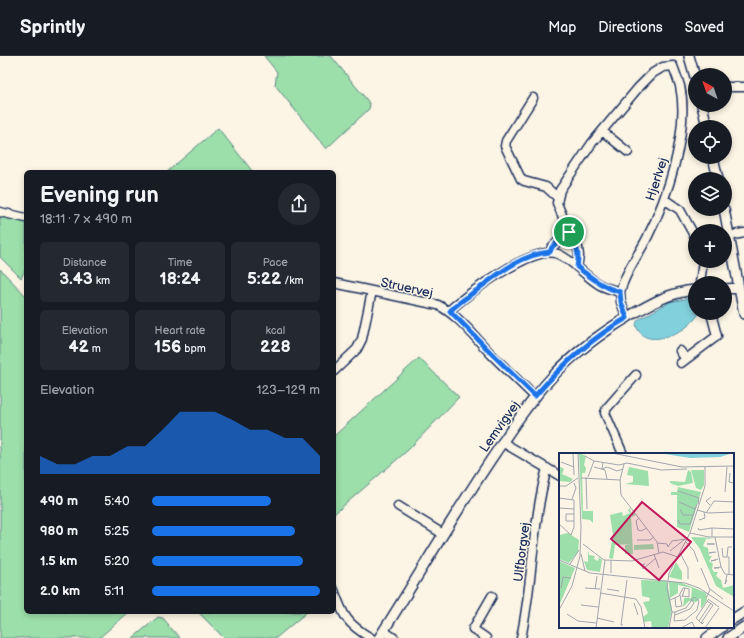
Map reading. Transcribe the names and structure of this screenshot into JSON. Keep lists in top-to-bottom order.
{
  "streets": {
    "street": [
      "Hjerlvej",
      "Struervej",
      "Lemvigvej",
      "Ulfborgvej"
    ]
  },
  "crossings": [
    ["Struervej", "Lemvigvej"]
  ],
  "north": "top left",
  "page": {
    "header": "Sprintly",
    "nav": ["Map", "Directions", "Saved"],
    "map_buttons": ["+", "−"],
    "heading": ["Evening run", "18:11 · 7 × 490 m"],
    "stats": [
      ["Distance", "3.43 km"],
      ["Time", "18:24"],
      ["Pace", "5:22 /km"],
      ["Elevation", "42 m"],
      ["Heart rate", "156 bpm"],
      ["kcal", "228"]
    ],
    "chart": ["Elevation", "123–129 m"],
    "list": [
      {
        "name": "490 m",
        "note": "5:40"
      },
      {
        "name": "980 m",
        "note": "5:25"
      },
      {
        "name": "1.5 km",
        "note": "5:20"
      },
      {
        "name": "2.0 km",
        "note": "5:11"
      }
    ]
  }
}
